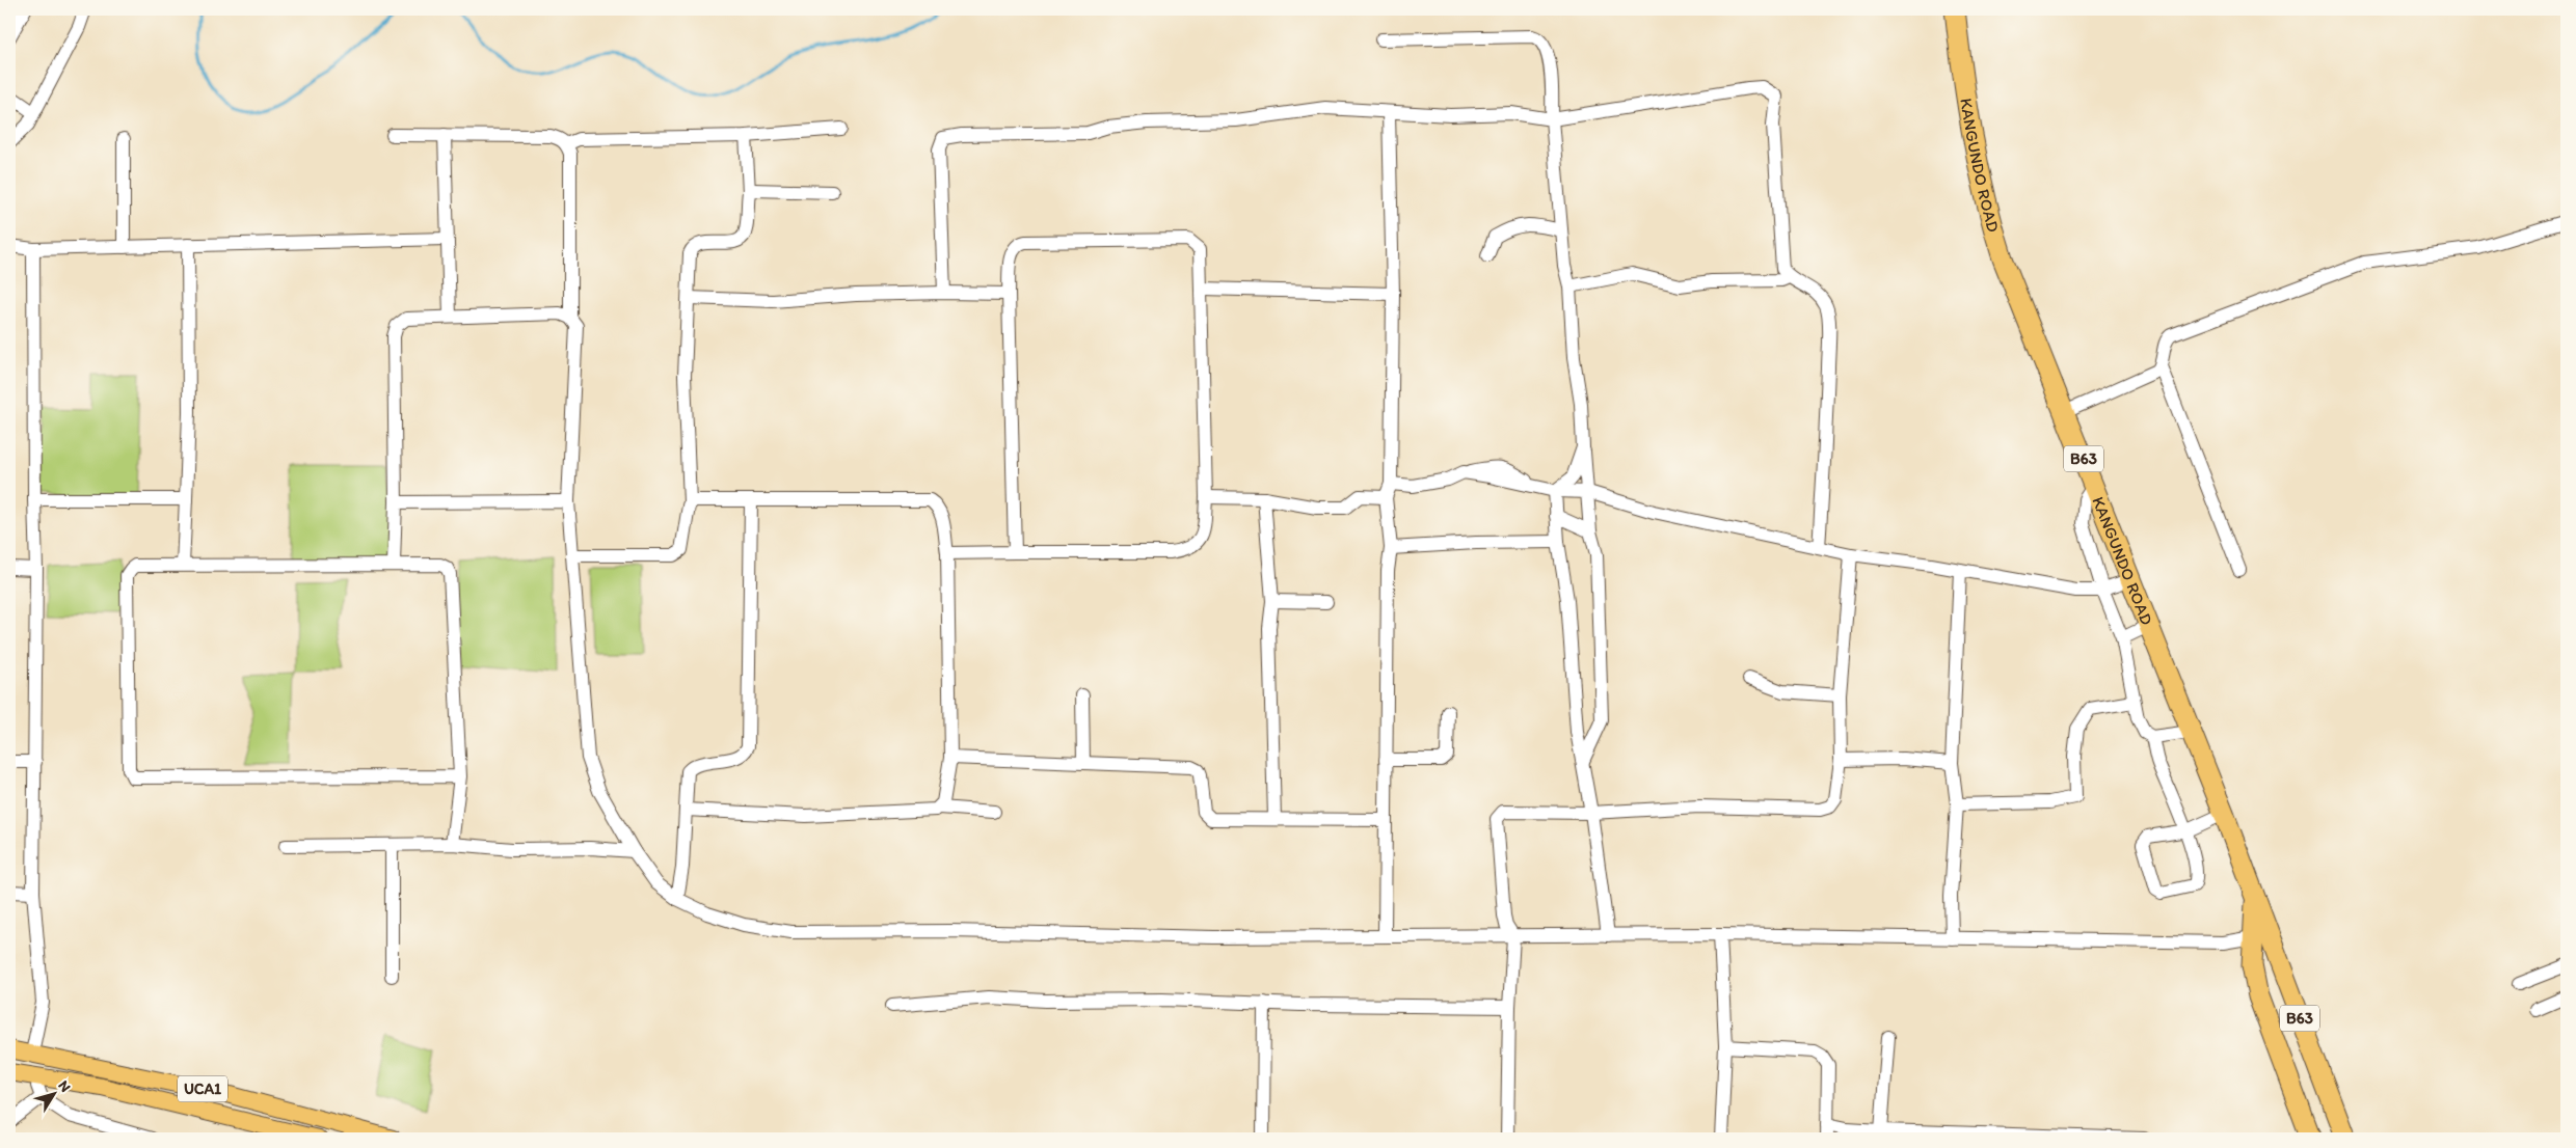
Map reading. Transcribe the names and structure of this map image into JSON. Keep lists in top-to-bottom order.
{
  "streets": {
    "highway": ["KANGUNDO ROAD", "B63"],
    "main road": ["UCA1"]
  },
  "north": "top right"
}
